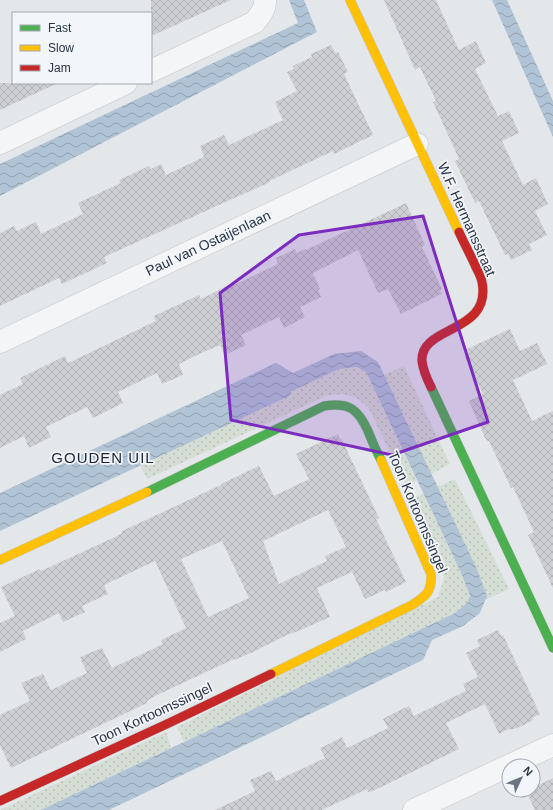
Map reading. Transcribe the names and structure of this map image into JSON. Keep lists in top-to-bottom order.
{
  "streets": {
    "street": ["W.F. Hermansstraat", "Paul van Ostaijenlaan", "Toon Kortoomssingel"]
  },
  "crossings": [
    ["W.F. Hermansstraat", "Paul van Ostaijenlaan"]
  ],
  "districts": ["GOUDEN UIL"],
  "legend": ["Fast", "Slow", "Jam"],
  "north": "top right"
}
